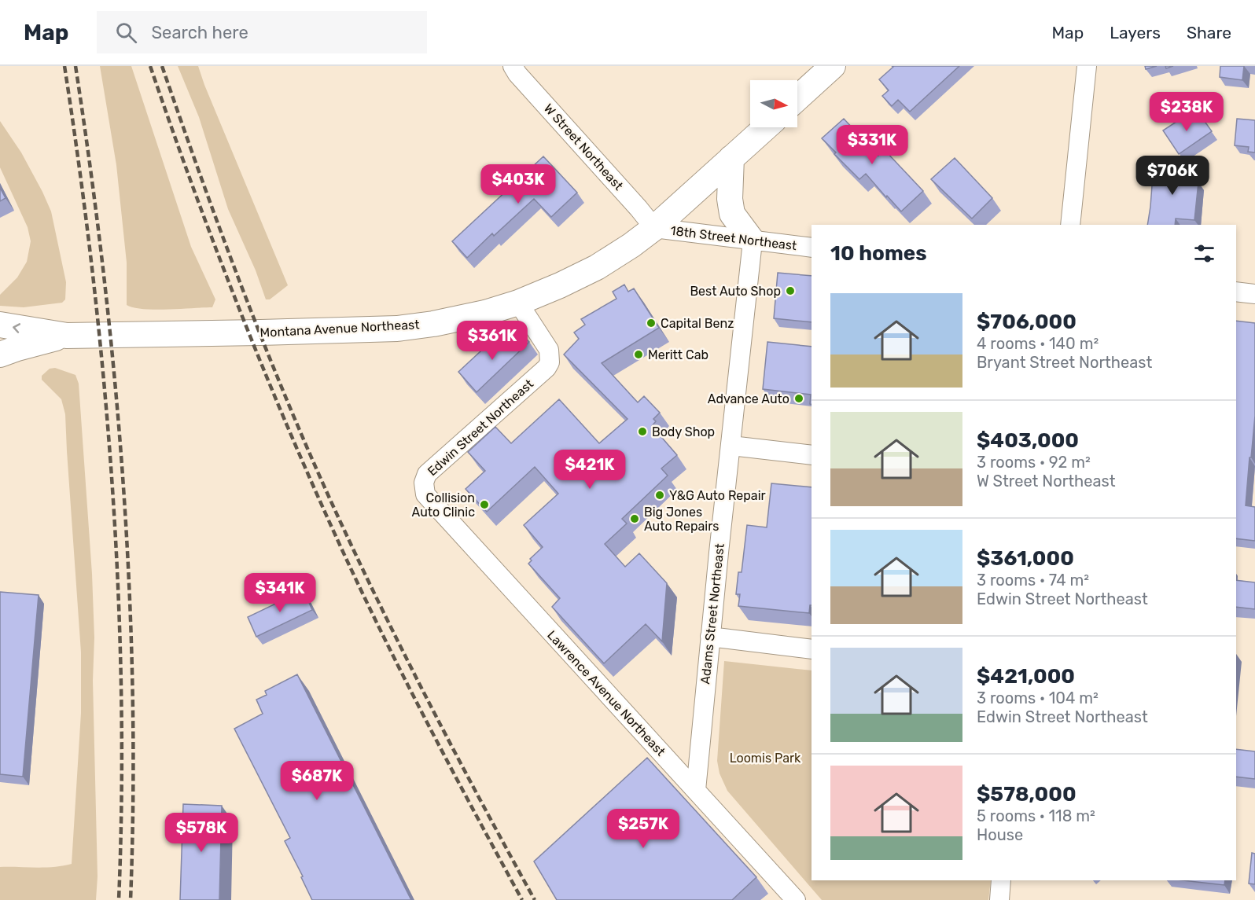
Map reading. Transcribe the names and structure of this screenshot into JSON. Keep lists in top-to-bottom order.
{
  "streets": {
    "main road": ["Montana Avenue Northeast"],
    "street": [
      "W Street Northeast",
      "18th Street Northeast",
      "Edwin Street Northeast",
      "Adams Street Northeast",
      "Lawrence Avenue Northeast"
    ]
  },
  "crossings": [
    ["W Street Northeast", "18th Street Northeast"],
    ["W Street Northeast", "Montana Avenue Northeast"],
    ["18th Street Northeast", "Montana Avenue Northeast"],
    ["18th Street Northeast", "Adams Street Northeast"],
    ["Montana Avenue Northeast", "Edwin Street Northeast"],
    ["Edwin Street Northeast", "Lawrence Avenue Northeast"],
    ["Adams Street Northeast", "Lawrence Avenue Northeast"]
  ],
  "parks": ["Loomis Park"],
  "places": [
    "Best Auto Shop",
    "Capital Benz",
    "Meritt Cab",
    "Advance Auto",
    "Body Shop",
    "Y&G Auto Repair",
    "Collision Auto Clinic",
    "Big Jones Auto Repairs"
  ],
  "north": "right",
  "page": {
    "header": "Map",
    "search": "Search here",
    "nav": ["Map", "Layers", "Share"],
    "price": [
      "$238K",
      "$331K",
      "$706K",
      "$403K",
      "$361K",
      "$421K",
      "$341K",
      "$687K",
      "$257K",
      "$578K"
    ],
    "heading": "10 homes",
    "list": [
      {
        "name": "$706,000",
        "note": "4 rooms · 140 m² · Bryant Street Northeast"
      },
      {
        "name": "$403,000",
        "note": "3 rooms · 92 m² · W Street Northeast"
      },
      {
        "name": "$361,000",
        "note": "3 rooms · 74 m² · Edwin Street Northeast"
      },
      {
        "name": "$421,000",
        "note": "3 rooms · 104 m² · Edwin Street Northeast"
      },
      {
        "name": "$578,000",
        "note": "5 rooms · 118 m² · House"
      }
    ]
  }
}
